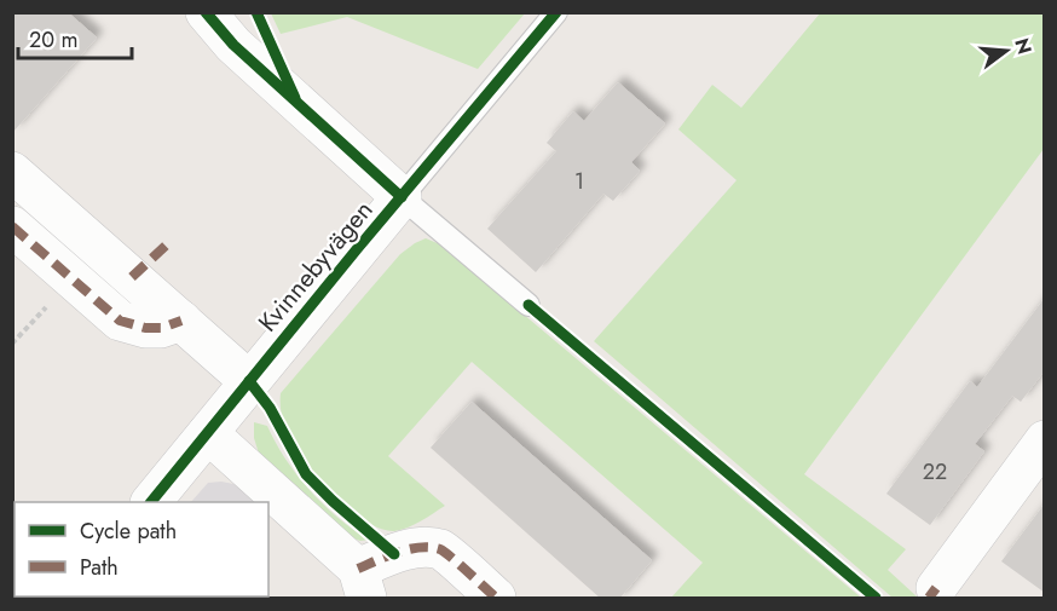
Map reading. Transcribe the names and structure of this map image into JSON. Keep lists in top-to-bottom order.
{
  "streets": {
    "street": ["Kvinnebyvägen"]
  },
  "house_numbers": ["1", "22"],
  "legend": ["Cycle path", "Path"],
  "scale_bar": "20 m",
  "north": "right"
}
